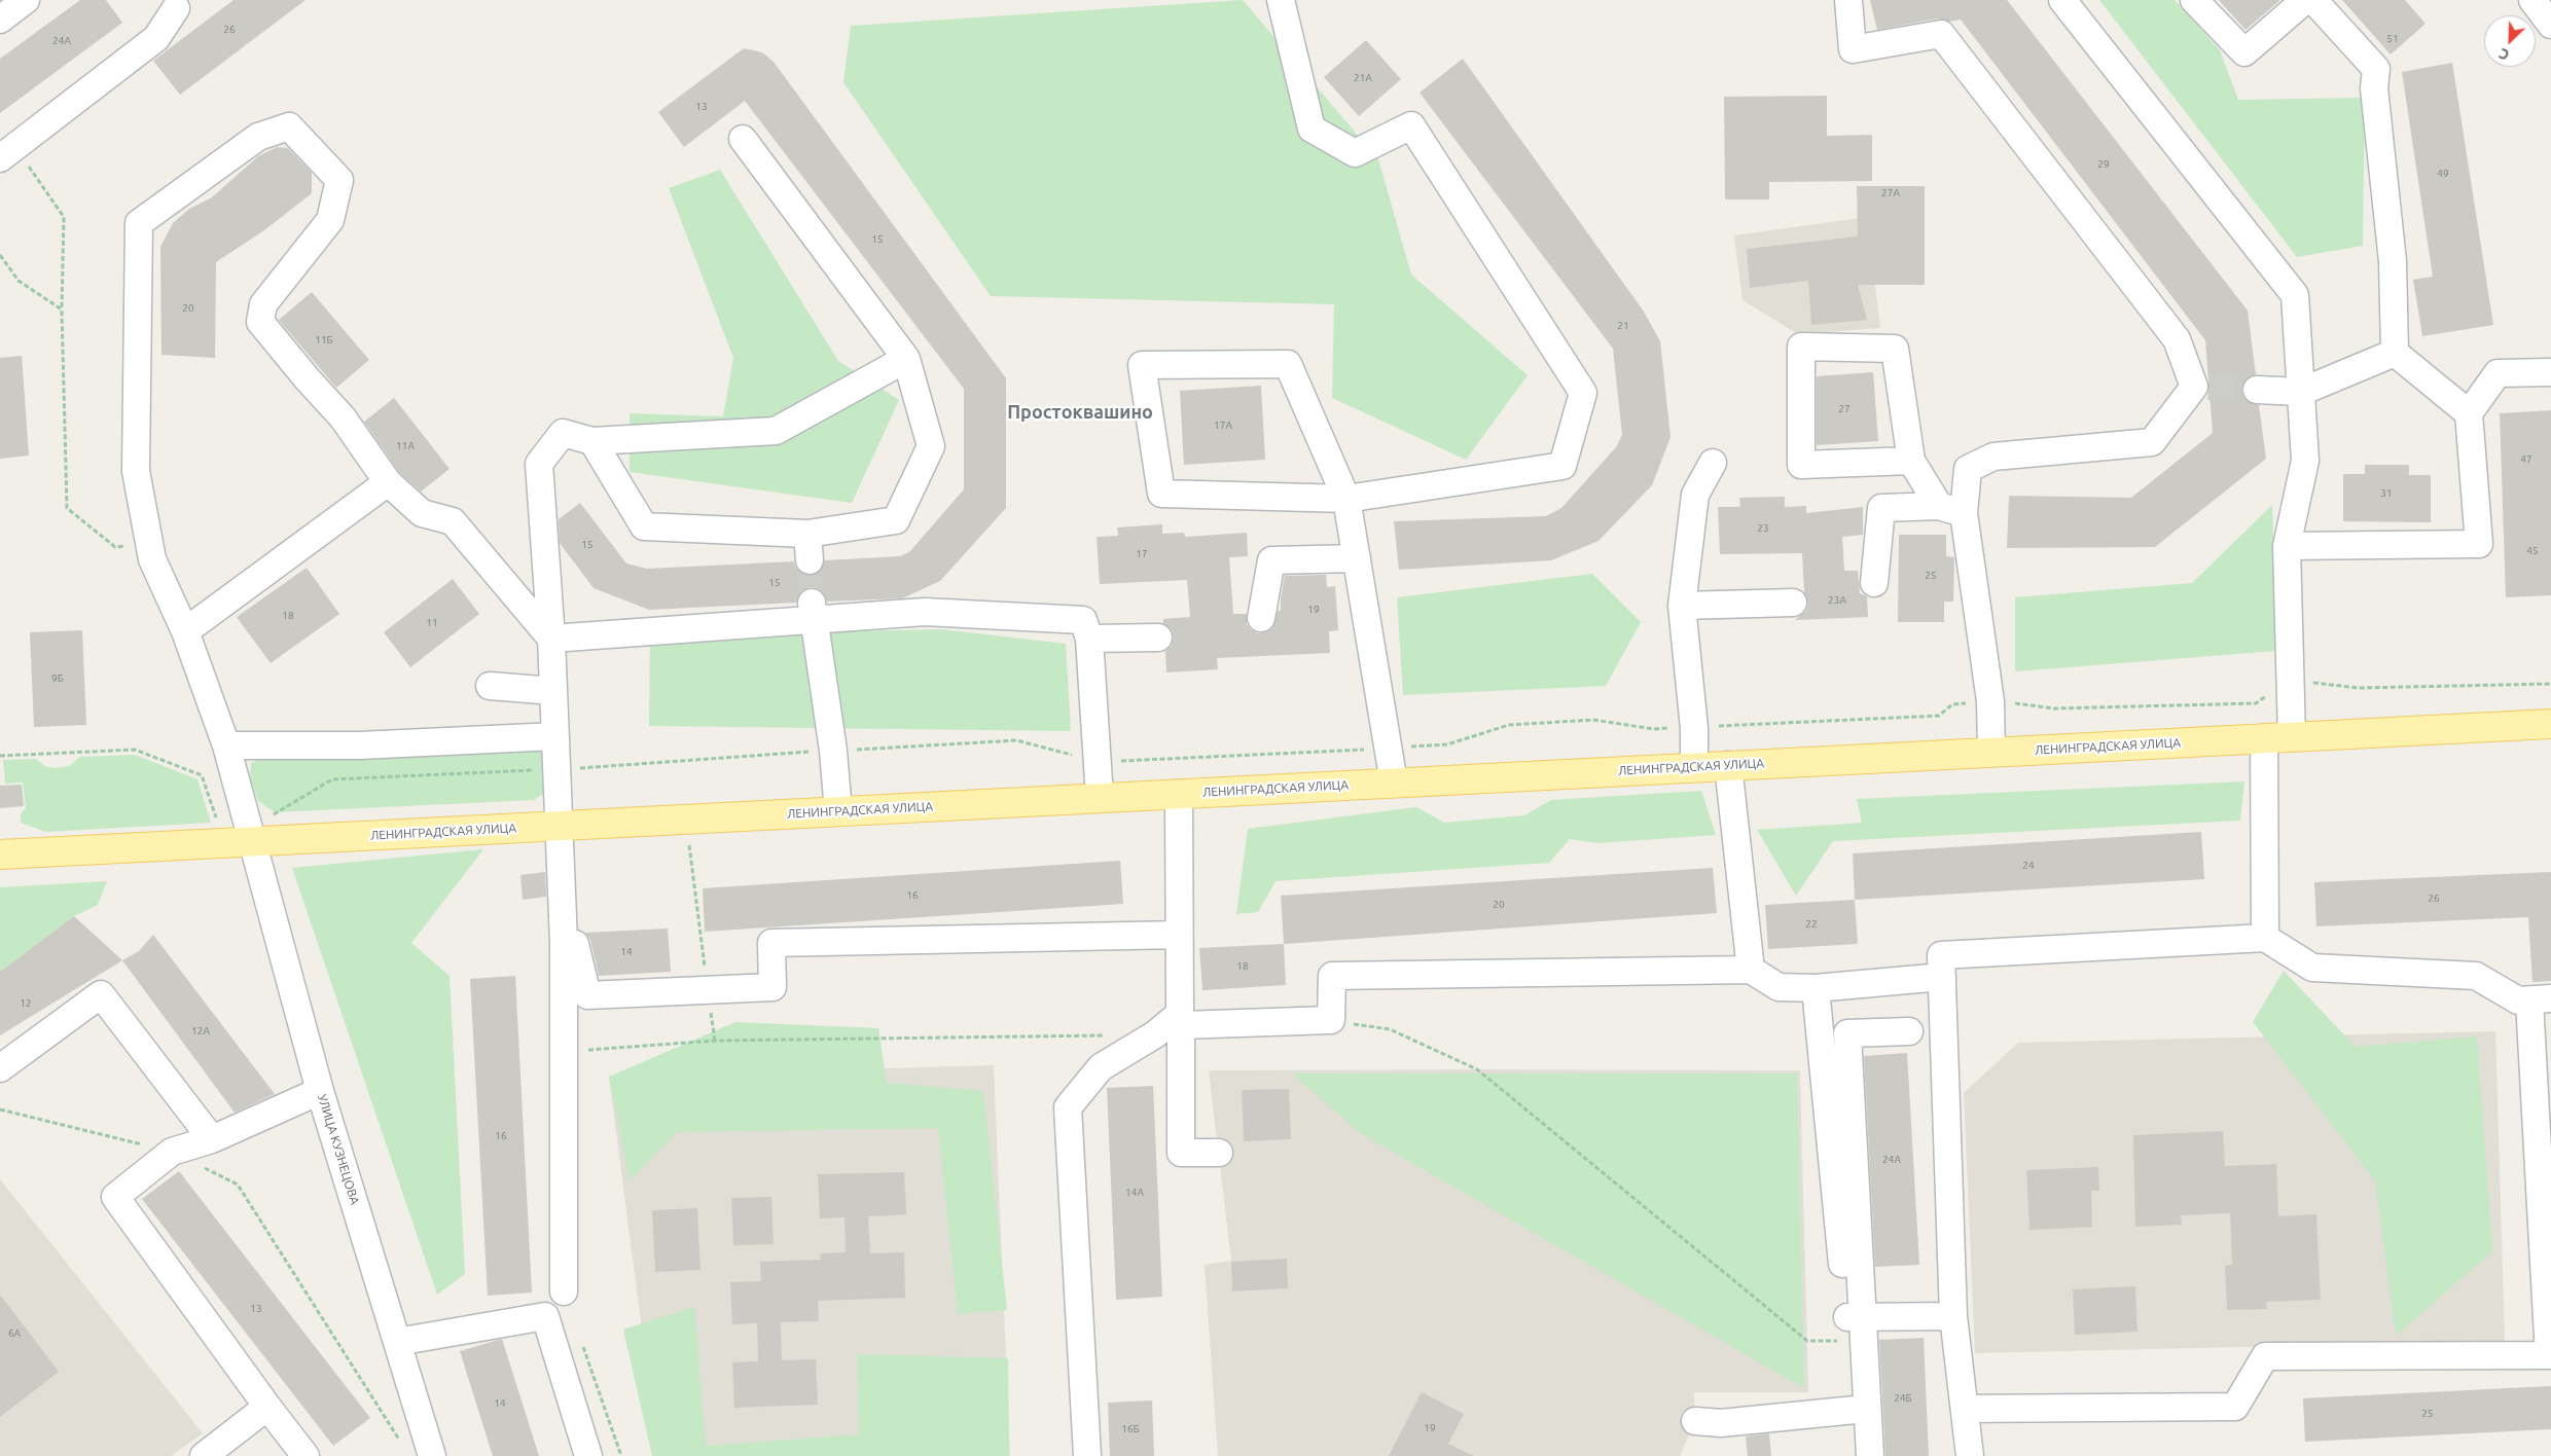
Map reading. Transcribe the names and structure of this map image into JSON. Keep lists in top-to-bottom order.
{
  "streets": {
    "main road": ["ЛЕНИНГРАДСКАЯ УЛИЦА"],
    "street": ["УЛИЦА КУЗНЕЦОВА"]
  },
  "crossings": [
    ["ЛЕНИНГРАДСКАЯ УЛИЦА", "УЛИЦА КУЗНЕЦОВА"]
  ],
  "districts": ["Простоквашино"],
  "house_numbers": [
    "26",
    "51",
    "24А",
    "21А",
    "13",
    "29",
    "49",
    "27А",
    "15",
    "20",
    "21",
    "11Б",
    "27",
    "17А",
    "11А",
    "47",
    "31",
    "23",
    "15",
    "45",
    "17",
    "25",
    "15",
    "23А",
    "19",
    "18",
    "11",
    "9Б",
    "24",
    "16",
    "26",
    "20",
    "22",
    "14",
    "18",
    "12",
    "12А",
    "16",
    "24А",
    "14А",
    "13",
    "6А",
    "24Б",
    "14",
    "25",
    "19",
    "16Б"
  ],
  "north": "bottom left"
}
